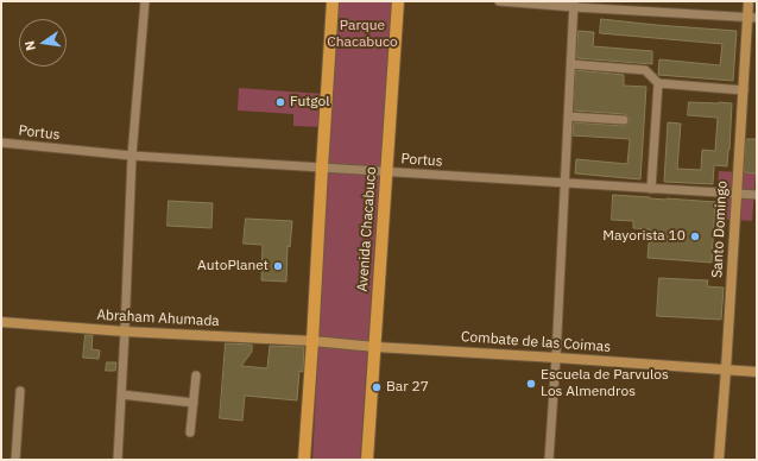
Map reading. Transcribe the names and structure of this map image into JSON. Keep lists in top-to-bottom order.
{
  "streets": {
    "main road": ["Avenida Chacabuco"],
    "street": [
      "Portus",
      "Santo Domingo",
      "Abraham Ahumada",
      "Combate de las Coimas"
    ]
  },
  "crossings": [
    ["Portus", "Avenida Chacabuco"],
    ["Portus", "Santo Domingo"],
    ["Avenida Chacabuco", "Combate de las Coimas"],
    ["Santo Domingo", "Combate de las Coimas"],
    ["Abraham Ahumada", "Combate de las Coimas"]
  ],
  "parks": ["Parque Chacabuco"],
  "places": [
    "Futgol",
    "Mayorista 10",
    "AutoPlanet",
    "Escuela de Parvulos Los Almendros",
    "Bar 27"
  ],
  "north": "left"
}
